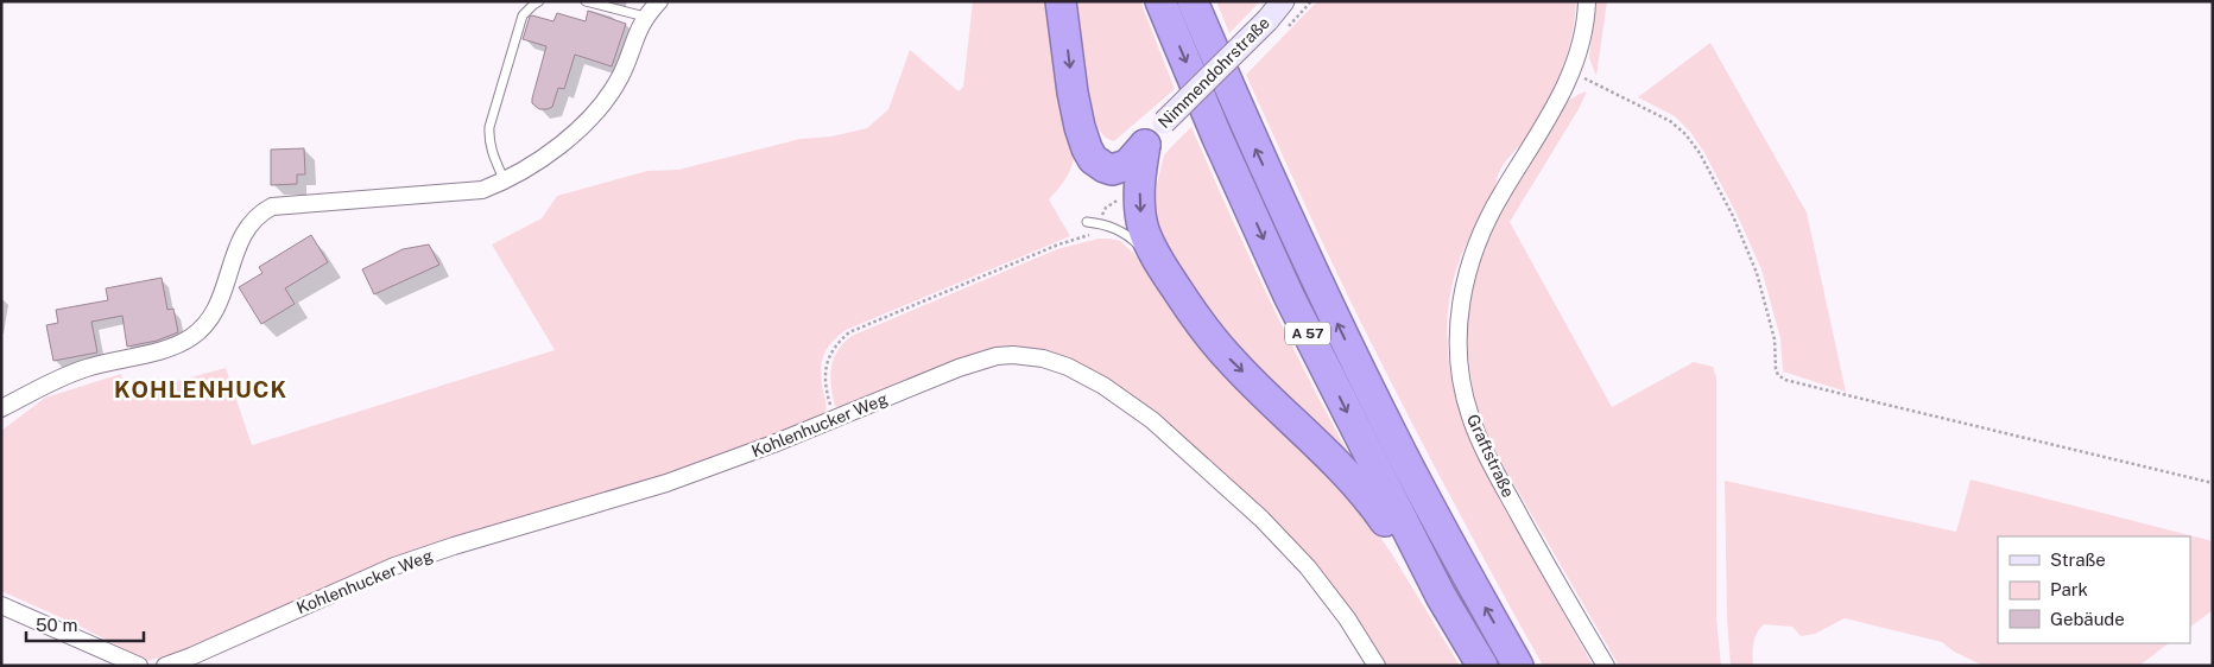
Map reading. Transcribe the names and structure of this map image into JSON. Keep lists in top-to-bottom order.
{
  "streets": {
    "highway": ["A 57"],
    "street": ["Nimmendohrstraße", "Kohlenhucker Weg", "Graftstraße"]
  },
  "districts": ["KOHLENHUCK"],
  "legend": ["Straße", "Park", "Gebäude"],
  "scale_bar": "50 m"
}
